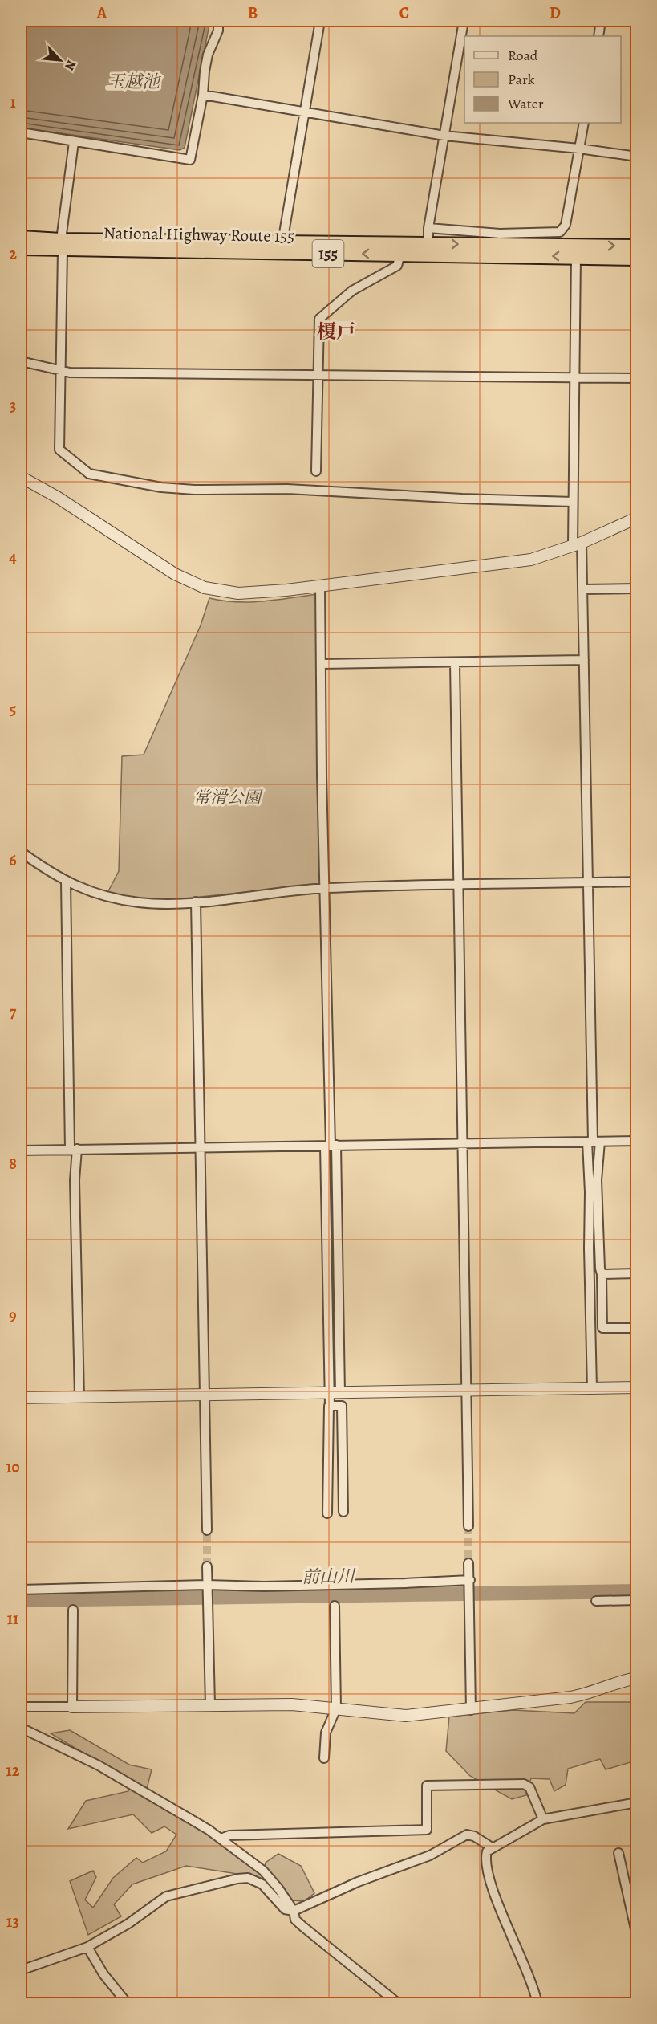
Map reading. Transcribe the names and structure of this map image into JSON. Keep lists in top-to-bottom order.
{
  "streets": {
    "highway": ["National Highway Route 155", "155"]
  },
  "districts": ["榎戸"],
  "water": ["玉越池", "前山川"],
  "parks": ["常滑公園"],
  "legend": ["Road", "Park", "Water"],
  "north": "bottom right",
  "grid": {
    "columns": [
      "A",
      "B",
      "C",
      "D"
    ],
    "rows": [
      "1",
      "2",
      "3",
      "4",
      "5",
      "6",
      "7",
      "8",
      "9",
      "10",
      "11",
      "12",
      "13"
    ]
  }
}
